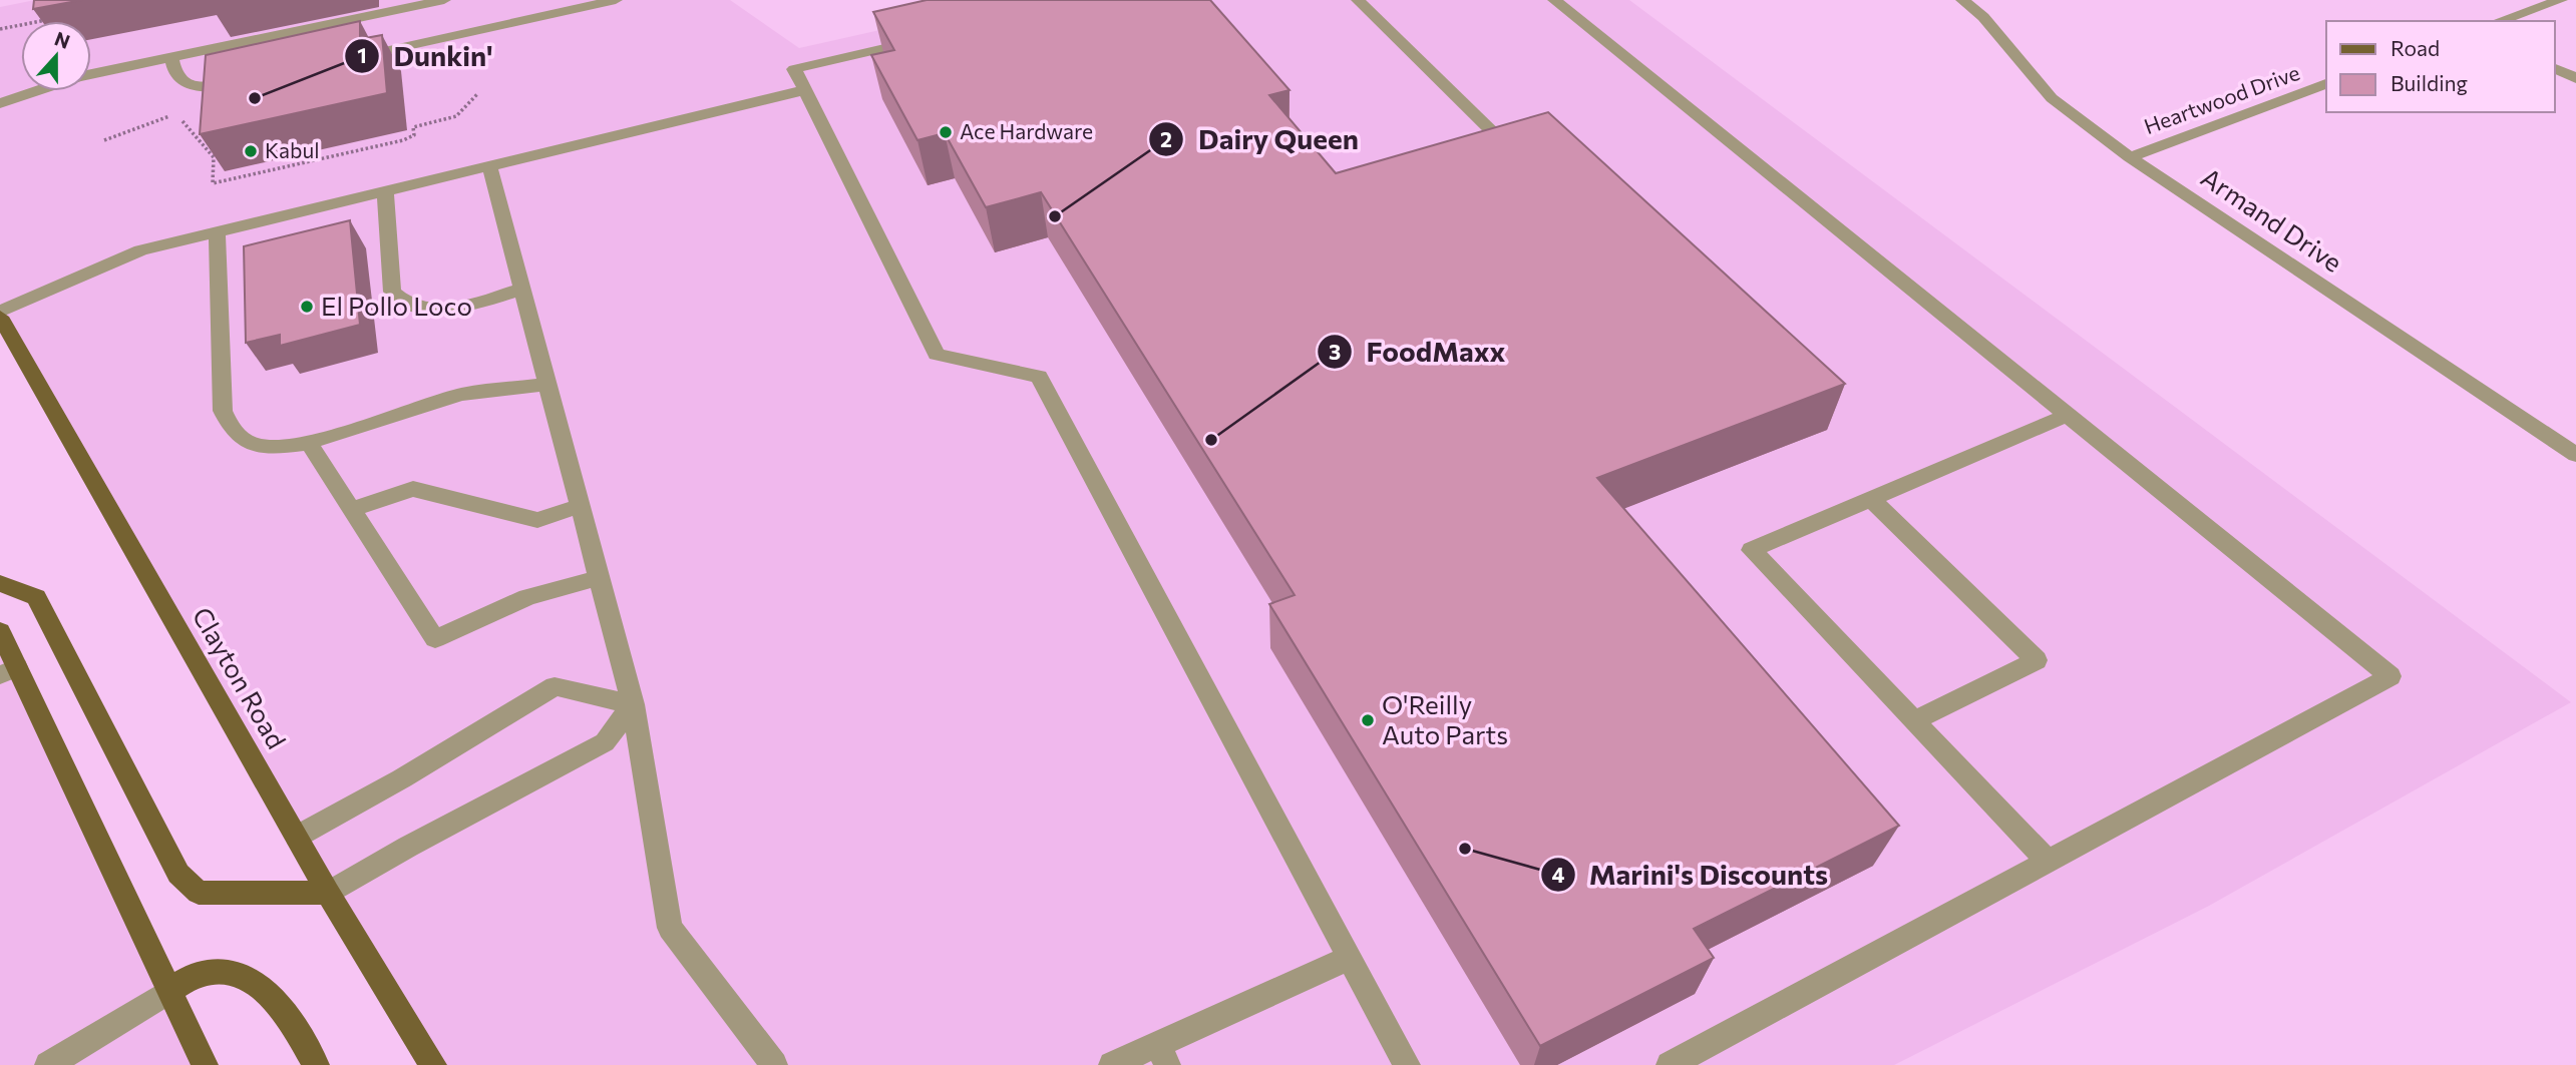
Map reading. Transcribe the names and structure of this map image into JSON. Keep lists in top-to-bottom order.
{
  "streets": {
    "main road": ["Clayton Road"],
    "street": ["Heartwood Drive", "Armand Drive"]
  },
  "crossings": [
    ["Heartwood Drive", "Armand Drive"]
  ],
  "places": [
    "Dunkin'",
    "Ace Hardware",
    "Kabul",
    "Dairy Queen",
    "El Pollo Loco",
    "FoodMaxx",
    "O'Reilly Auto Parts",
    "Marini's Discounts"
  ],
  "legend": ["Road", "Building"],
  "north": "top"
}
